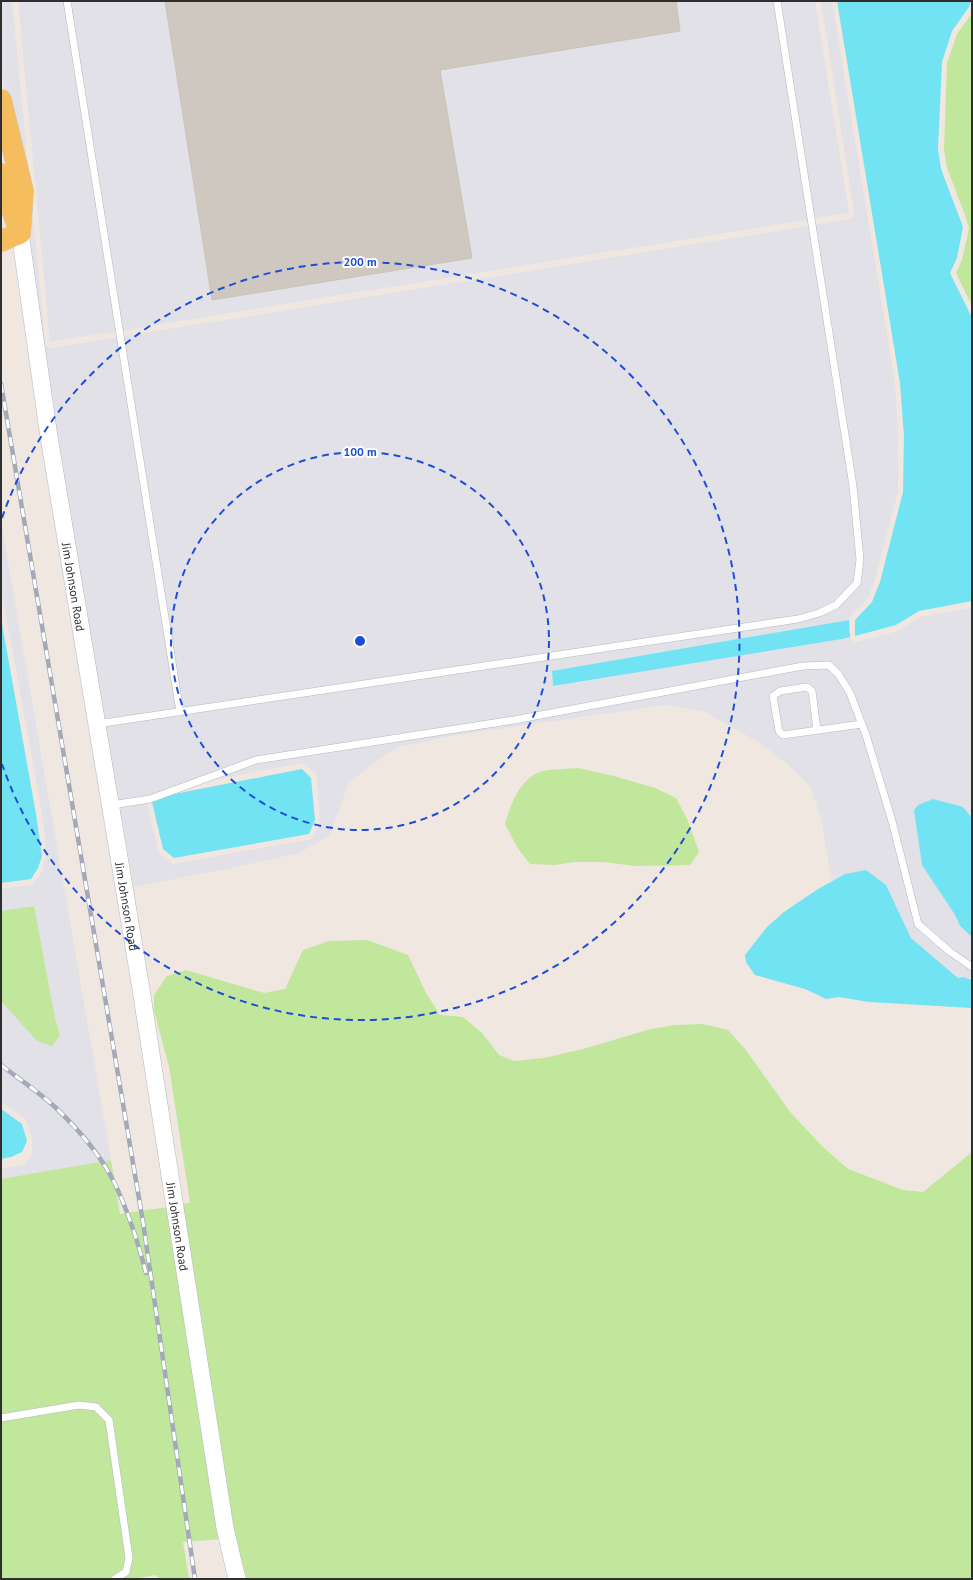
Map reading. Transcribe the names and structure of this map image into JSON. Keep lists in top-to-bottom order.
{
  "streets": {
    "main road": ["Jim Johnson Road"]
  },
  "rings": ["200 m", "100 m"]
}
